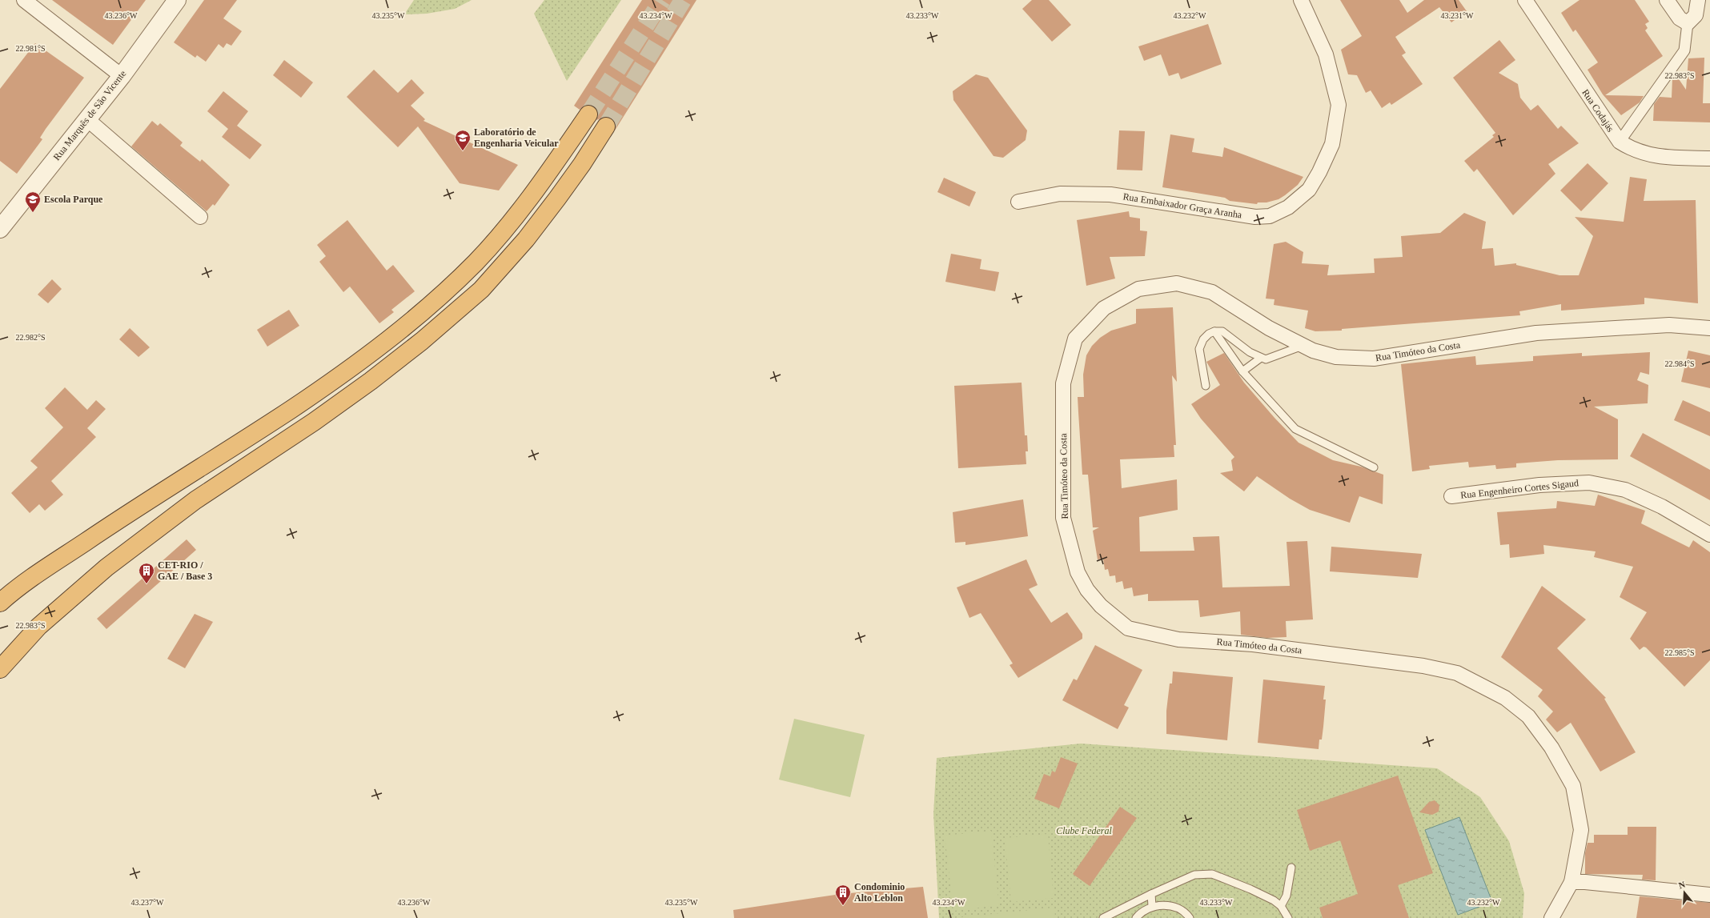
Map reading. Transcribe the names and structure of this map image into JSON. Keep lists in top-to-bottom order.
{
  "streets": {
    "street": [
      "Rua Codajás",
      "Rua Marquês de São Vicente",
      "Rua Embaixador Graça Aranha",
      "Rua Timóteo da Costa",
      "Rua Engenheiro Cortes Sigaud"
    ]
  },
  "parks": ["Clube Federal"],
  "places": {
    "school or university": ["Laboratório de Engenharia Veicular", "Escola Parque"],
    "building": ["CET-RIO / GAE / Base 3", "Condominio Alto Leblon"]
  },
  "north": "top",
  "coordinates": [
    "43.236°W",
    "43.235°W",
    "43.234°W",
    "43.233°W",
    "43.232°W",
    "43.231°W",
    "22.981°S",
    "22.983°S",
    "22.982°S",
    "22.984°S",
    "22.985°S",
    "43.237°W"
  ]
}
